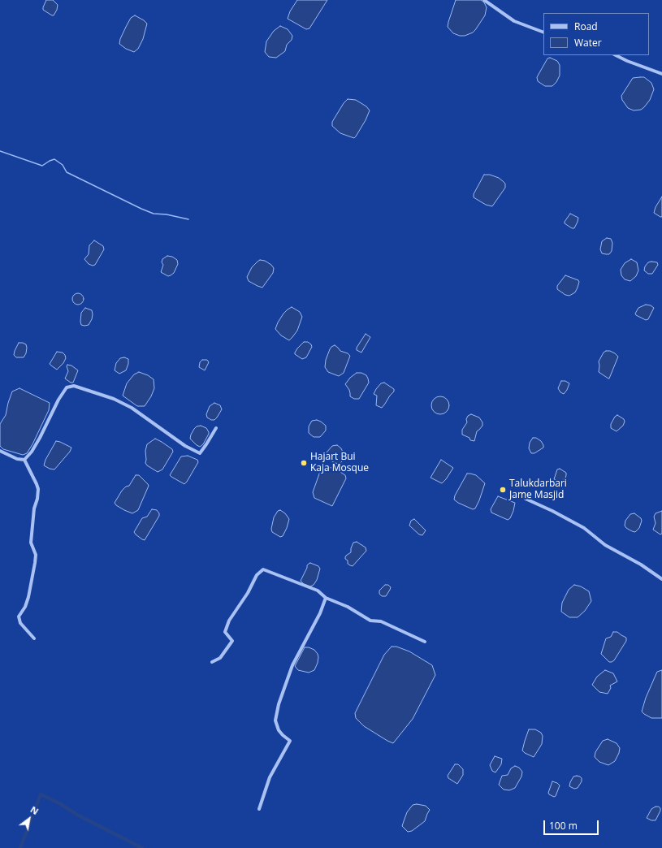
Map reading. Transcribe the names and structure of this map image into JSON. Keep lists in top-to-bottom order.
{
  "places": ["Hajart Bui Kaja Mosque", "Talukdarbari Jame Masjid"],
  "legend": ["Road", "Water"],
  "scale_bar": "100 m",
  "north": "top right"
}
